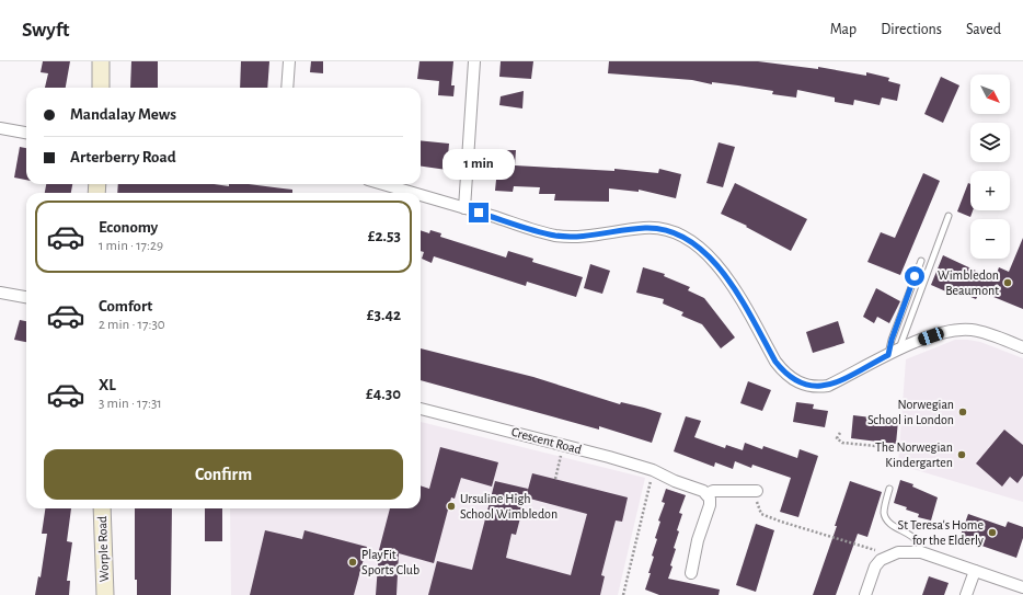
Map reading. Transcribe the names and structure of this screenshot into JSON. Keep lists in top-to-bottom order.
{
  "streets": {
    "main road": ["Worple Road"],
    "street": ["Crescent Road"]
  },
  "places": [
    "Wimbledon Beaumont",
    "Norwegian School in London",
    "The Norwegian Kindergarten",
    "Ursuline High School Wimbledon",
    "St Teresa's Home for the Elderly",
    "PlayFit Sports Club"
  ],
  "north": "bottom right",
  "page": {
    "header": "Swyft",
    "nav": ["Map", "Directions", "Saved"],
    "map_buttons": ["+", "−"],
    "banner": ["Mandalay Mews", "Arterberry Road"],
    "bubble": "1 min",
    "list": [
      {
        "name": "Economy",
        "note": "1 min · 17:29",
        "value": "£2.53"
      },
      {
        "name": "Comfort",
        "note": "2 min · 17:30",
        "value": "£3.42"
      },
      {
        "name": "XL",
        "note": "3 min · 17:31",
        "value": "£4.30"
      }
    ],
    "buttons": "Confirm"
  }
}
